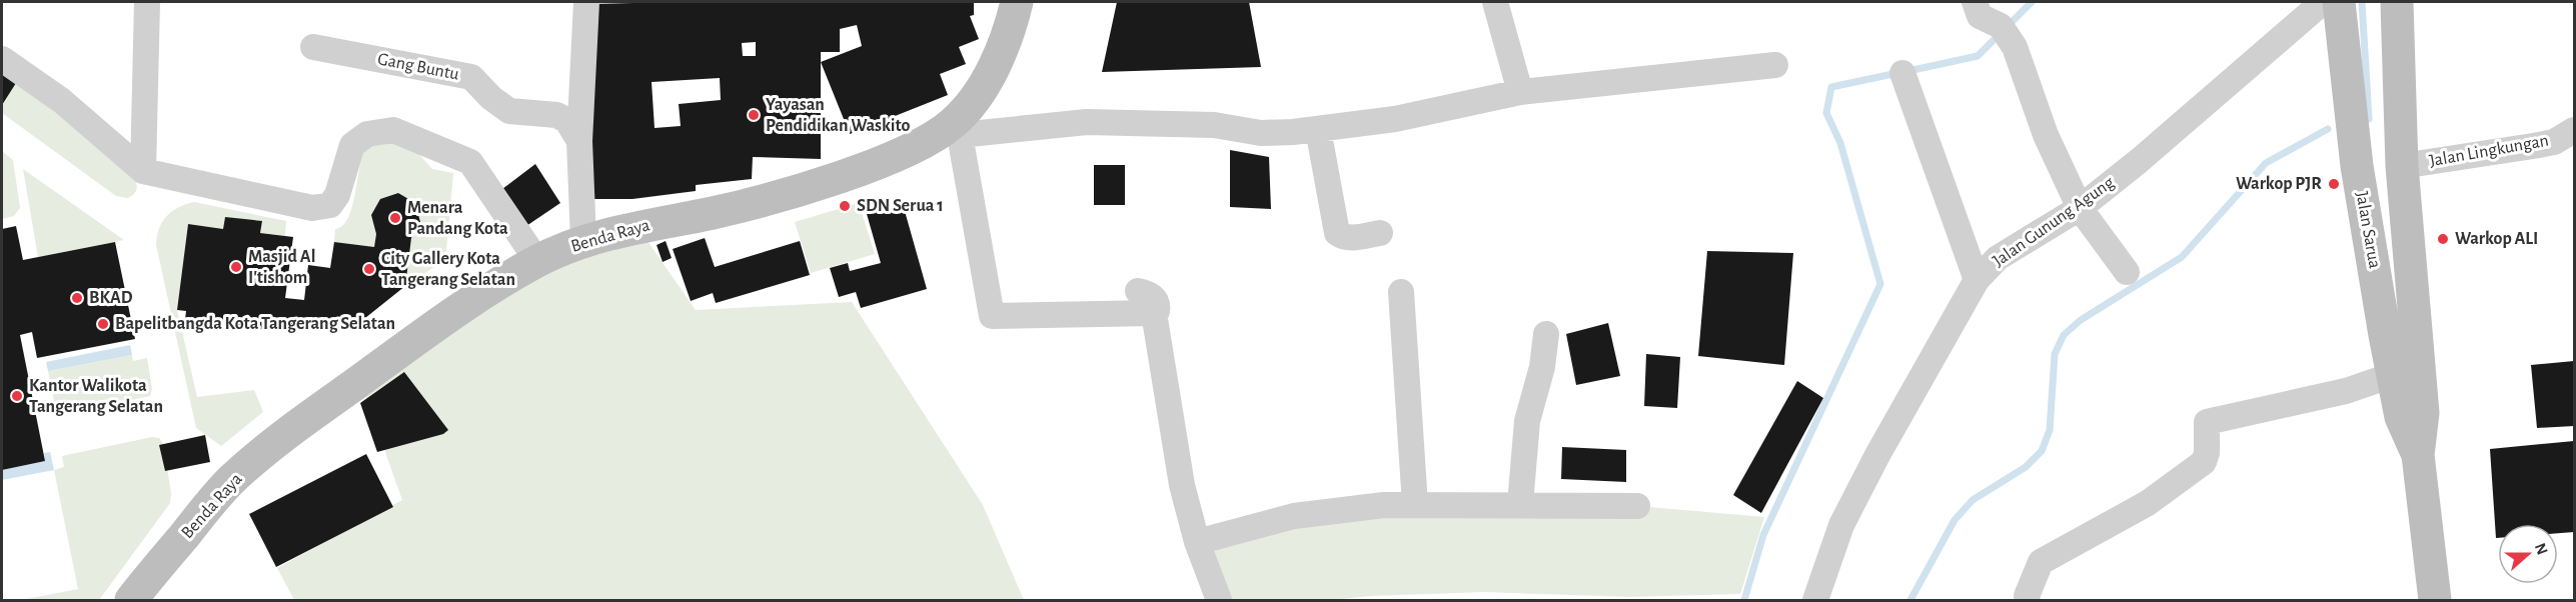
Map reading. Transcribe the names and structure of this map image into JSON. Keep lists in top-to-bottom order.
{
  "streets": {
    "street": [
      "Gang Buntu",
      "Jalan Lingkungan",
      "Jalan Gunung Agung",
      "Jalan Sarua",
      "Benda Raya"
    ]
  },
  "crossings": [
    ["Jalan Lingkungan", "Jalan Sarua"]
  ],
  "places": [
    "Yayasan Pendidikan Waskito",
    "Warkop PJR",
    "SDN Serua 1",
    "Menara Pandang Kota",
    "Warkop ALI",
    "Masjid Al I'tishom",
    "City Gallery Kota Tangerang Selatan",
    "BKAD",
    "Bapelitbangda Kota Tangerang Selatan",
    "Kantor Walikota Tangerang Selatan"
  ],
  "north": "right"
}
